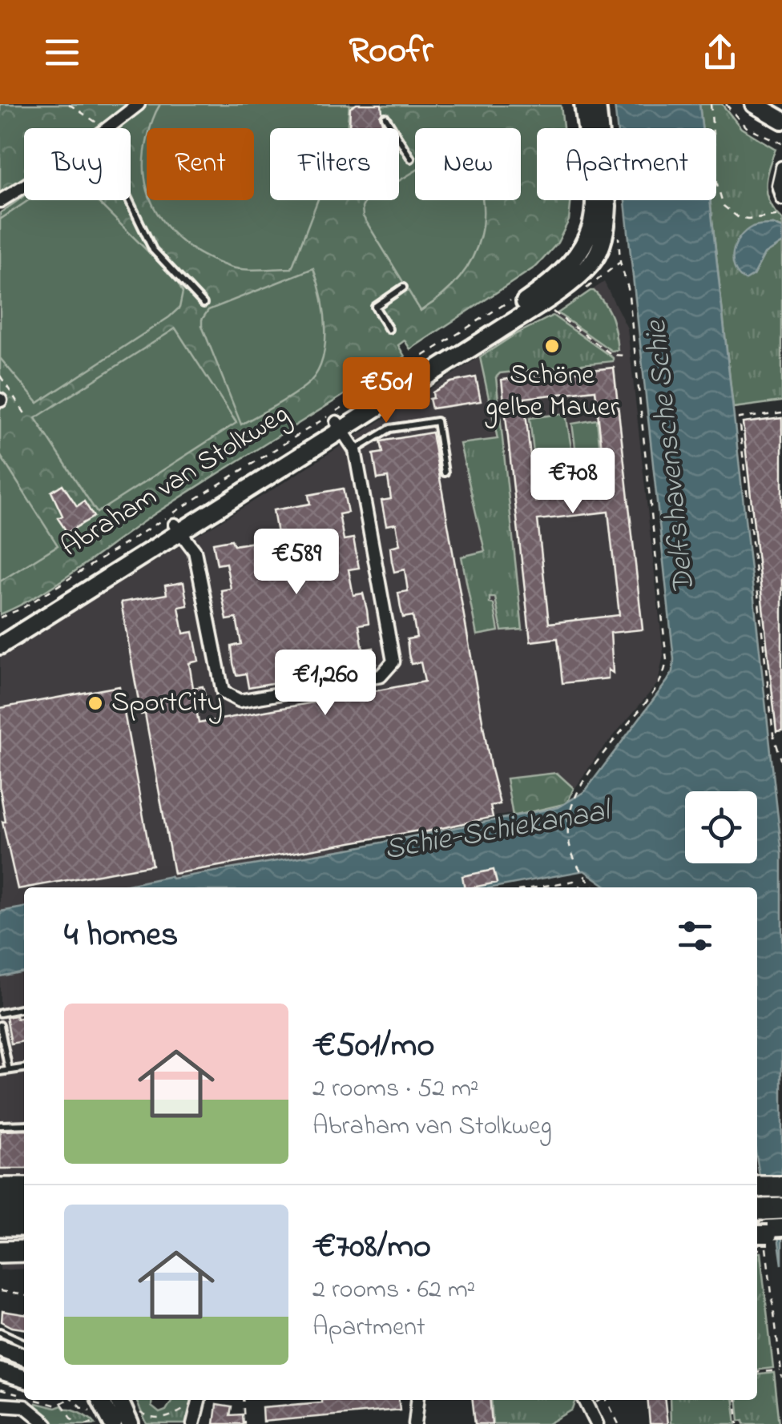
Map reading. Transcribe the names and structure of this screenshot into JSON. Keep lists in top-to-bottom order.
{
  "streets": {
    "street": ["Abraham van Stolkweg"]
  },
  "water": ["Delfshavensche Schie", "Schie-Schiekanaal"],
  "places": ["Schöne gelbe Mauer", "SportCity"],
  "page": {
    "header": "Roofr",
    "chip": [
      "Buy",
      "Rent",
      "Filters",
      "New",
      "Apartment"
    ],
    "price": [
      "€501",
      "€708",
      "€589",
      "€1,260"
    ],
    "heading": "4 homes",
    "list": [
      {
        "name": "€501/mo",
        "note": "2 rooms · 52 m² · Abraham van Stolkweg"
      },
      {
        "name": "€708/mo",
        "note": "2 rooms · 62 m² · Apartment"
      }
    ]
  }
}
